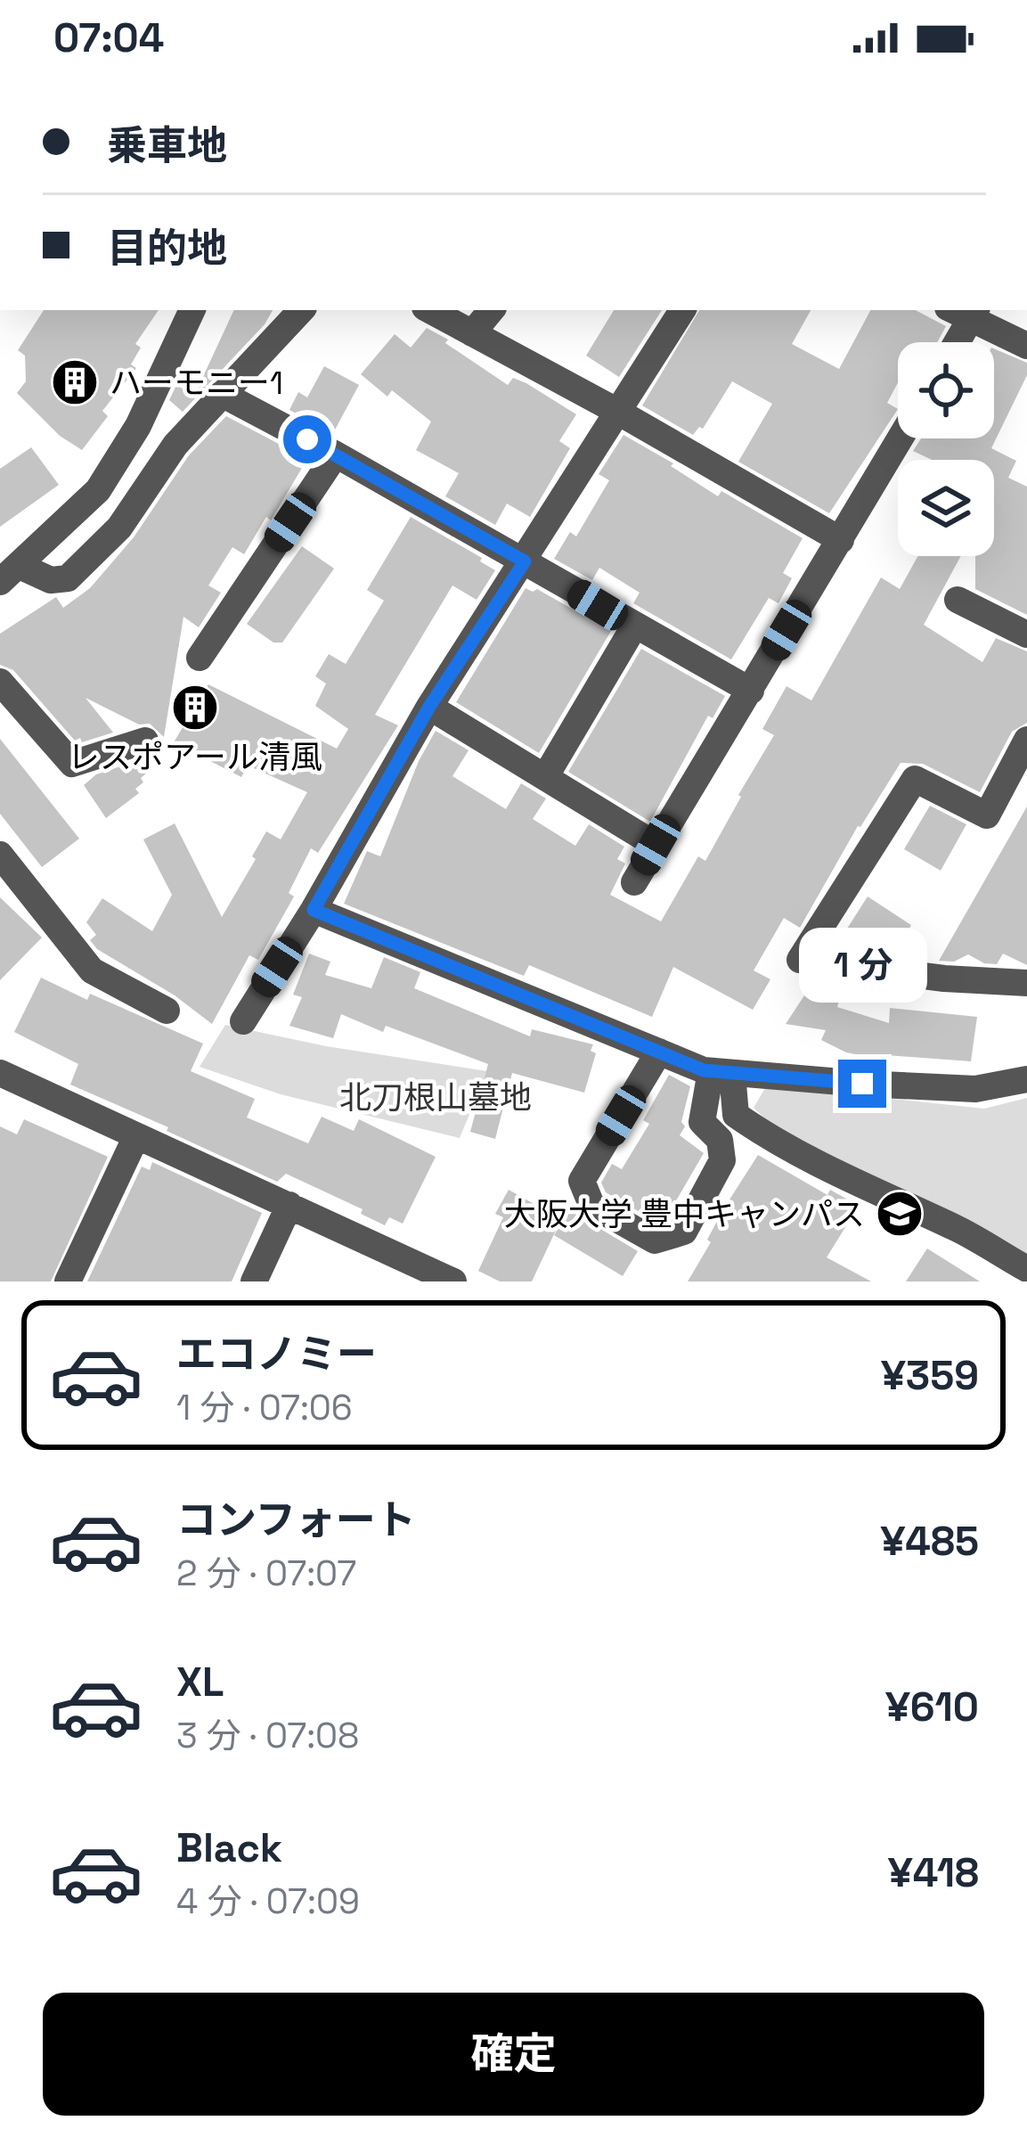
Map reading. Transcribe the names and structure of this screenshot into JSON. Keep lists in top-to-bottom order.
{
  "parks": ["北刀根山墓地"],
  "places": {
    "building": ["ハーモニー1", "レスポアール清風"],
    "school or university": ["大阪大学 豊中キャンパス"]
  },
  "page": {
    "status": "07:04",
    "banner": ["乗車地", "目的地"],
    "bubble": "1 分",
    "list": [
      {
        "name": "エコノミー",
        "note": "1 分 · 07:06",
        "value": "¥359"
      },
      {
        "name": "コンフォート",
        "note": "2 分 · 07:07",
        "value": "¥485"
      },
      {
        "name": "XL",
        "note": "3 分 · 07:08",
        "value": "¥610"
      },
      {
        "name": "Black",
        "note": "4 分 · 07:09",
        "value": "¥418"
      }
    ],
    "buttons": "確定"
  }
}
